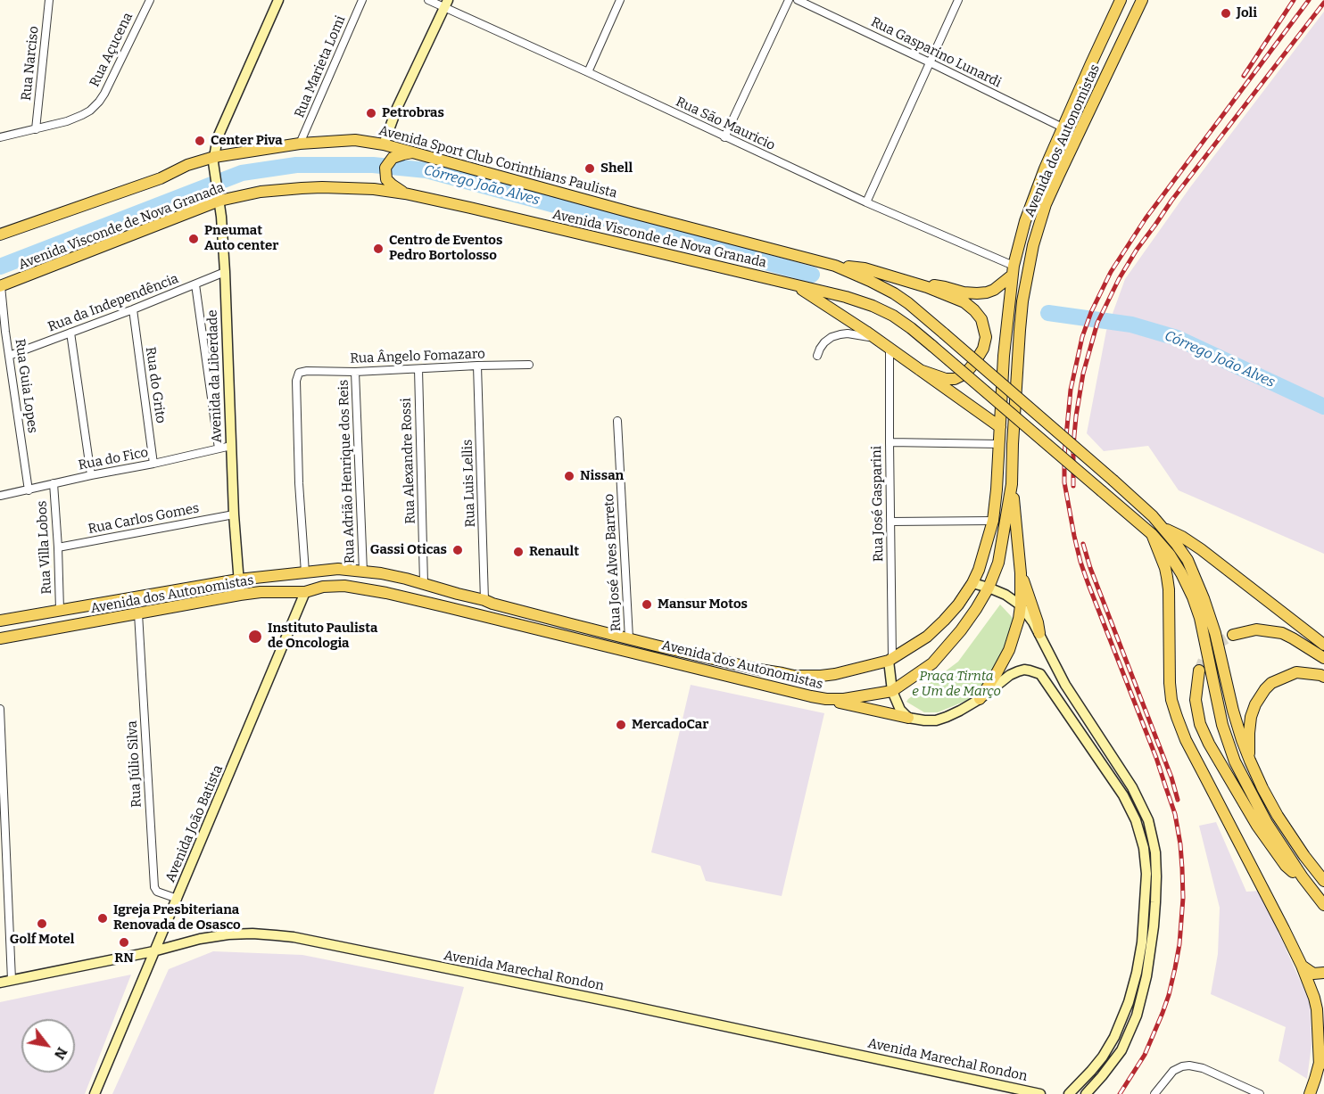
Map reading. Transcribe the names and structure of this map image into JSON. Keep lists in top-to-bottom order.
{
  "streets": {
    "main road": [
      "Avenida dos Autonomistas",
      "Avenida Sport Club Corinthians Paulista",
      "Avenida Visconde de Nova Granada",
      "Avenida da Liberdade",
      "Avenida João Batista",
      "Avenida Marechal Rondon"
    ],
    "street": [
      "Rua Açucena",
      "Rua Gasparino Lunardi",
      "Rua Narciso",
      "Rua Marieta Lomi",
      "Rua São Mauricio",
      "Rua da Independência",
      "Rua Ângelo Fomazaro",
      "Rua do Grito",
      "Rua Guia Lopes",
      "Rua do Fico",
      "Rua Alexandre Rossi",
      "Rua Adrião Henrique dos Reis",
      "Rua Luis Lellis",
      "Rua José Gasparini",
      "Rua Carlos Gomes",
      "Rua Villa Lobos",
      "Rua José Alves Barreto",
      "Rua Júlio Silva"
    ]
  },
  "crossings": [
    ["Rua Açucena", "Rua Narciso"],
    ["Rua Gasparino Lunardi", "Avenida dos Autonomistas"],
    ["Rua Marieta Lomi", "Avenida Sport Club Corinthians Paulista"],
    ["Rua São Mauricio", "Avenida dos Autonomistas"],
    ["Avenida dos Autonomistas", "Rua Ângelo Fomazaro"],
    ["Avenida dos Autonomistas", "Avenida da Liberdade"],
    ["Avenida dos Autonomistas", "Rua Alexandre Rossi"],
    ["Avenida dos Autonomistas", "Rua Adrião Henrique dos Reis"],
    ["Avenida dos Autonomistas", "Rua Luis Lellis"],
    ["Avenida dos Autonomistas", "Rua José Gasparini"],
    ["Avenida dos Autonomistas", "Rua Villa Lobos"],
    ["Avenida dos Autonomistas", "Rua José Alves Barreto"],
    ["Avenida dos Autonomistas", "Rua Júlio Silva"],
    ["Avenida dos Autonomistas", "Avenida João Batista"],
    ["Avenida Sport Club Corinthians Paulista", "Avenida da Liberdade"],
    ["Avenida Visconde de Nova Granada", "Avenida da Liberdade"],
    ["Avenida Visconde de Nova Granada", "Rua Guia Lopes"],
    ["Rua da Independência", "Avenida da Liberdade"],
    ["Rua da Independência", "Rua do Grito"],
    ["Rua da Independência", "Rua Guia Lopes"],
    ["Rua Ângelo Fomazaro", "Rua Alexandre Rossi"],
    ["Rua Ângelo Fomazaro", "Rua Adrião Henrique dos Reis"],
    ["Rua Ângelo Fomazaro", "Rua Luis Lellis"],
    ["Avenida da Liberdade", "Rua do Fico"],
    ["Avenida da Liberdade", "Rua Carlos Gomes"],
    ["Rua do Grito", "Rua do Fico"],
    ["Rua Guia Lopes", "Rua do Fico"],
    ["Rua do Fico", "Rua Villa Lobos"],
    ["Rua Carlos Gomes", "Rua Villa Lobos"],
    ["Rua Júlio Silva", "Avenida João Batista"],
    ["Avenida João Batista", "Avenida Marechal Rondon"]
  ],
  "water": ["Córrego João Alves"],
  "parks": ["Praça Tirnta e Um de Março"],
  "places": [
    "Joli",
    "Petrobras",
    "Center Piva",
    "Shell",
    "Pneumat Auto center",
    "Centro de Eventos Pedro Bortolosso",
    "Nissan",
    "Gassi Oticas",
    "Renault",
    "Mansur Motos",
    "Instituto Paulista de Oncologia",
    "MercadoCar",
    "Igreja Presbiteriana Renovada de Osasco",
    "Golf Motel",
    "RN"
  ],
  "north": "bottom right"
}
